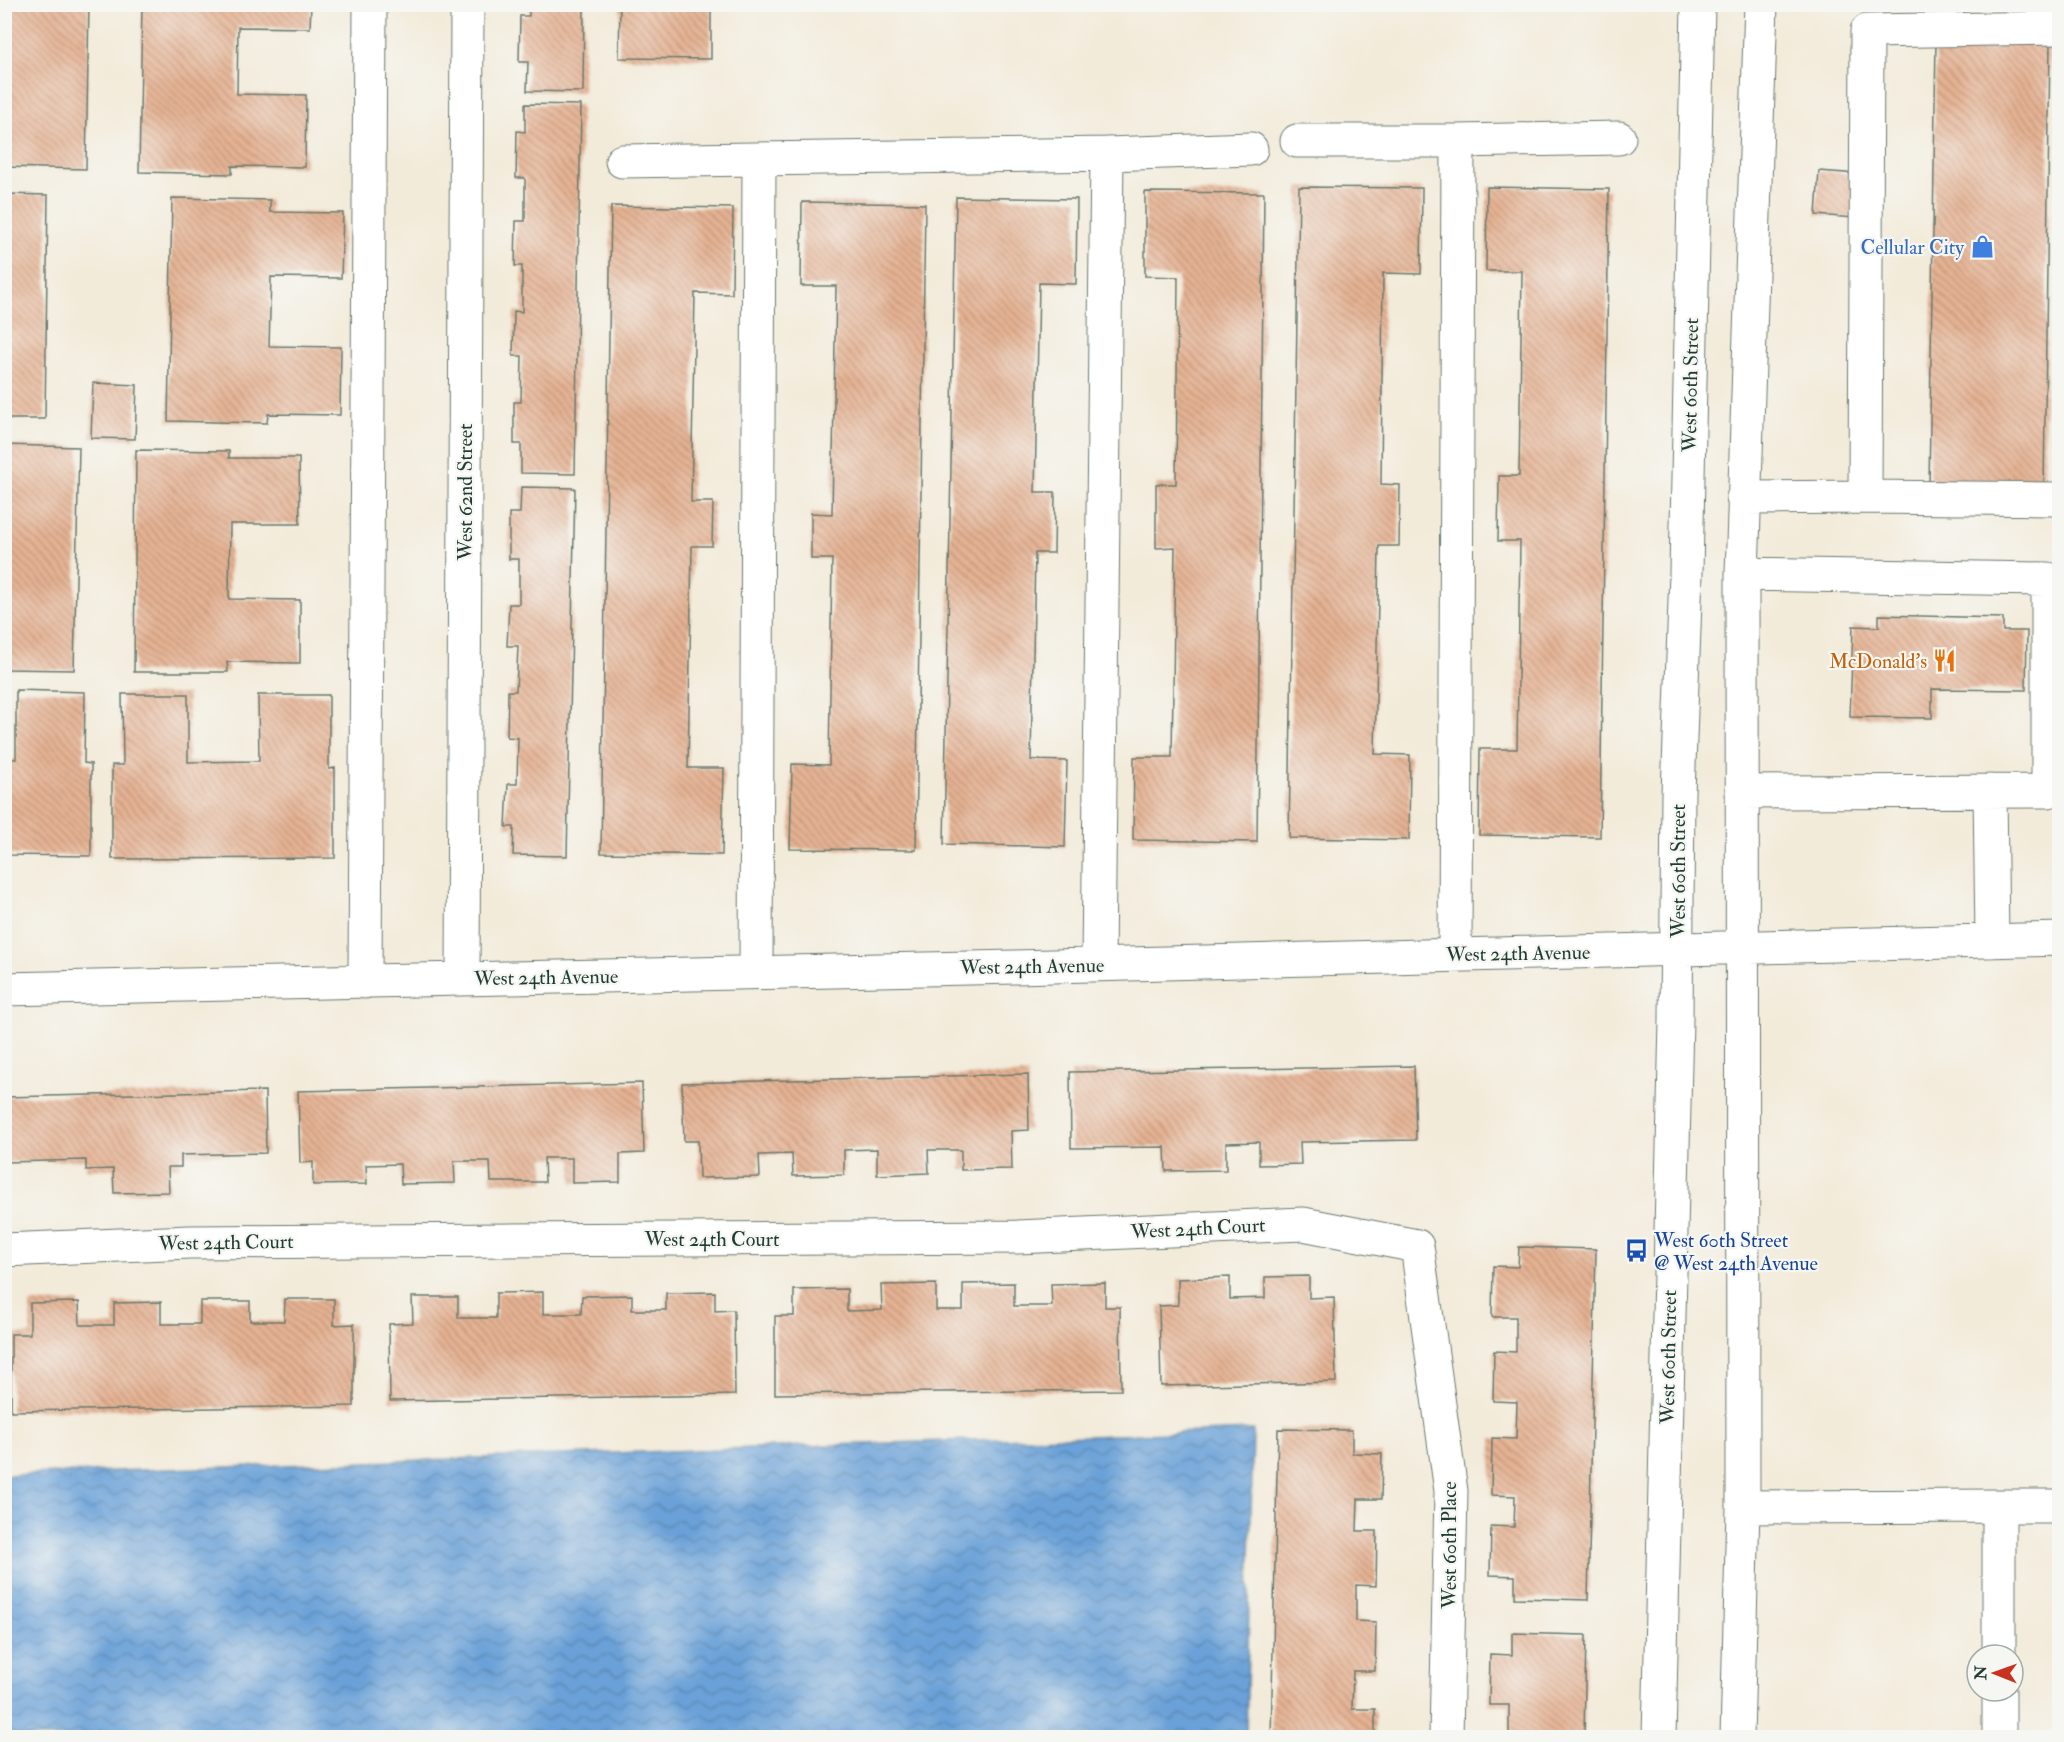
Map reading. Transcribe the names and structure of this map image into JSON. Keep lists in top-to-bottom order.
{
  "streets": {
    "street": [
      "West 60th Street",
      "West 62nd Street",
      "West 24th Avenue",
      "West 24th Court",
      "West 60th Place"
    ]
  },
  "crossings": [
    ["West 60th Street", "West 24th Avenue"],
    ["West 62nd Street", "West 24th Avenue"],
    ["West 24th Court", "West 60th Place"]
  ],
  "places": {
    "shop": ["Cellular City"],
    "restaurant": ["McDonald's"],
    "bus stop": ["West 60th Street @ West 24th Avenue"]
  },
  "north": "left"
}
